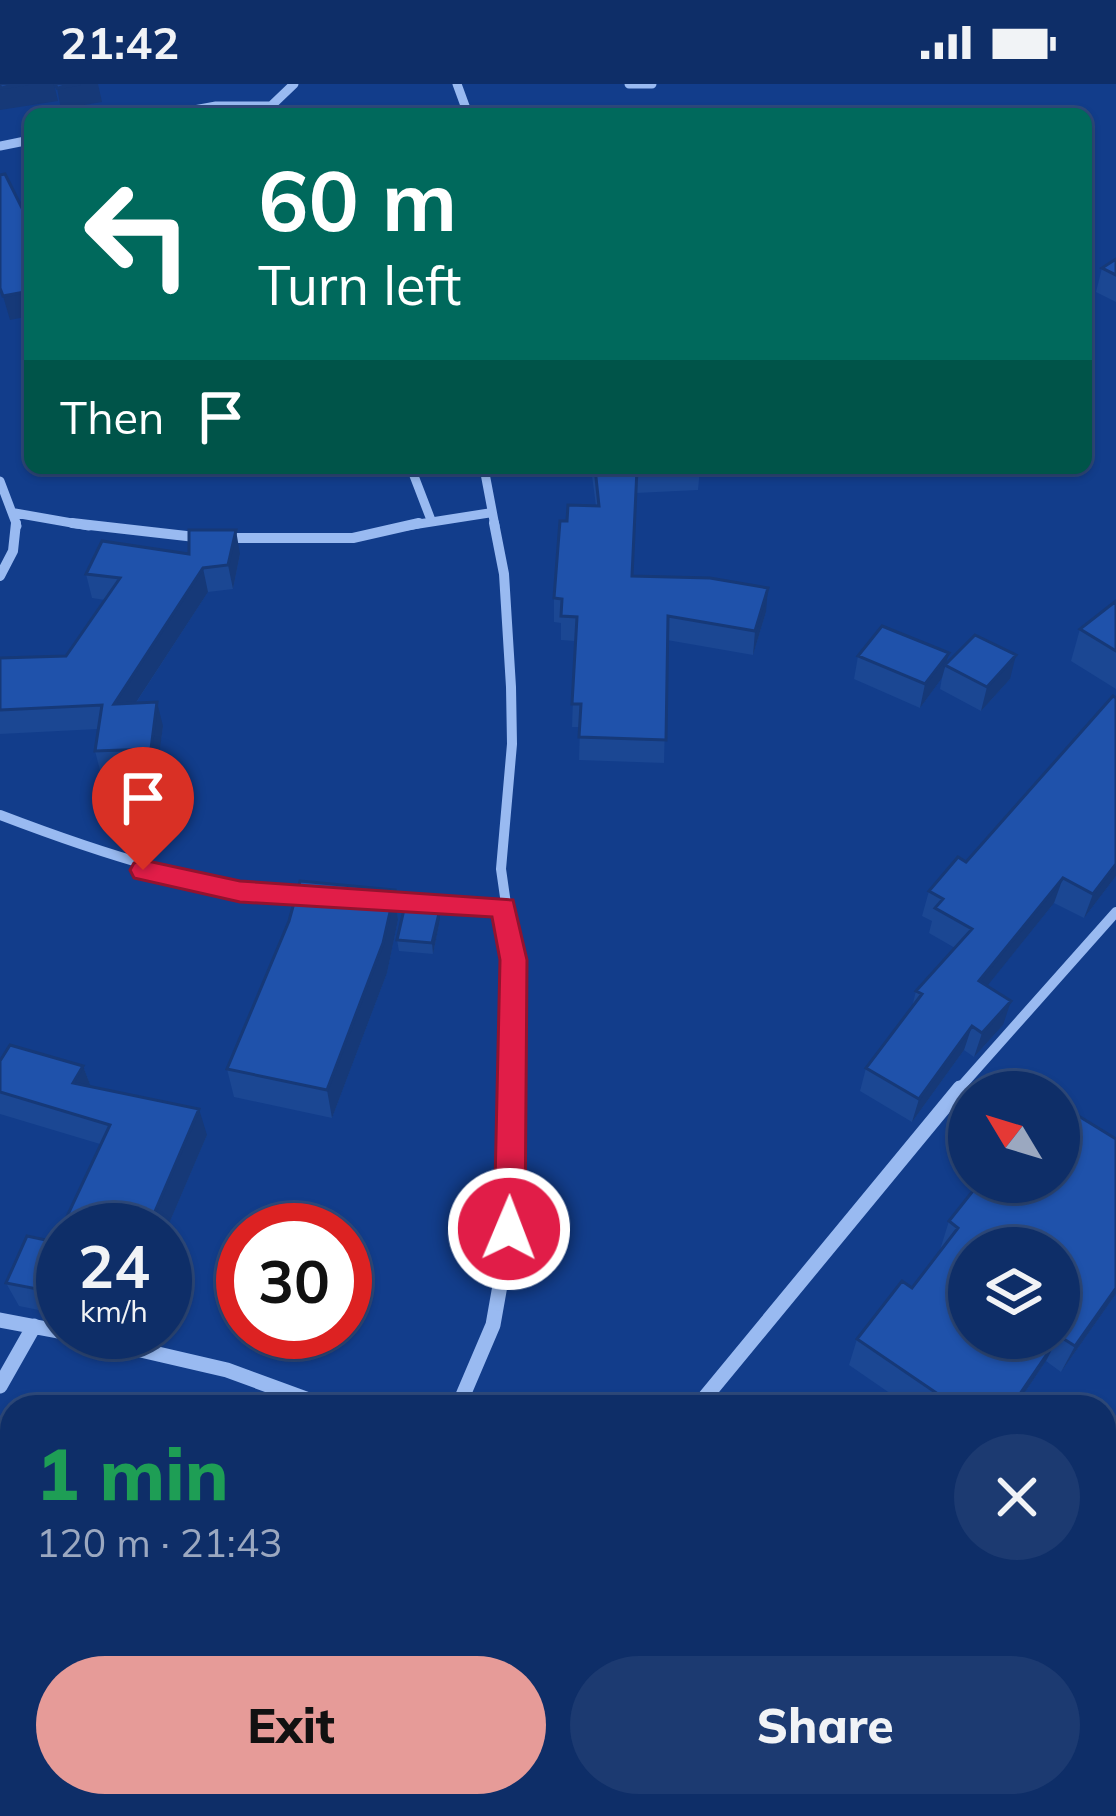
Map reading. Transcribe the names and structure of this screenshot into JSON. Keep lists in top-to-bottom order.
{
  "north": "top left",
  "page": {
    "status": "21:42",
    "turn": ["60 m", "Turn left"],
    "then": "Then",
    "speed": "24 km/h",
    "limit": "30",
    "heading": ["1 min", "120 m · 21:43"],
    "buttons": ["Exit", "Share"]
  }
}
